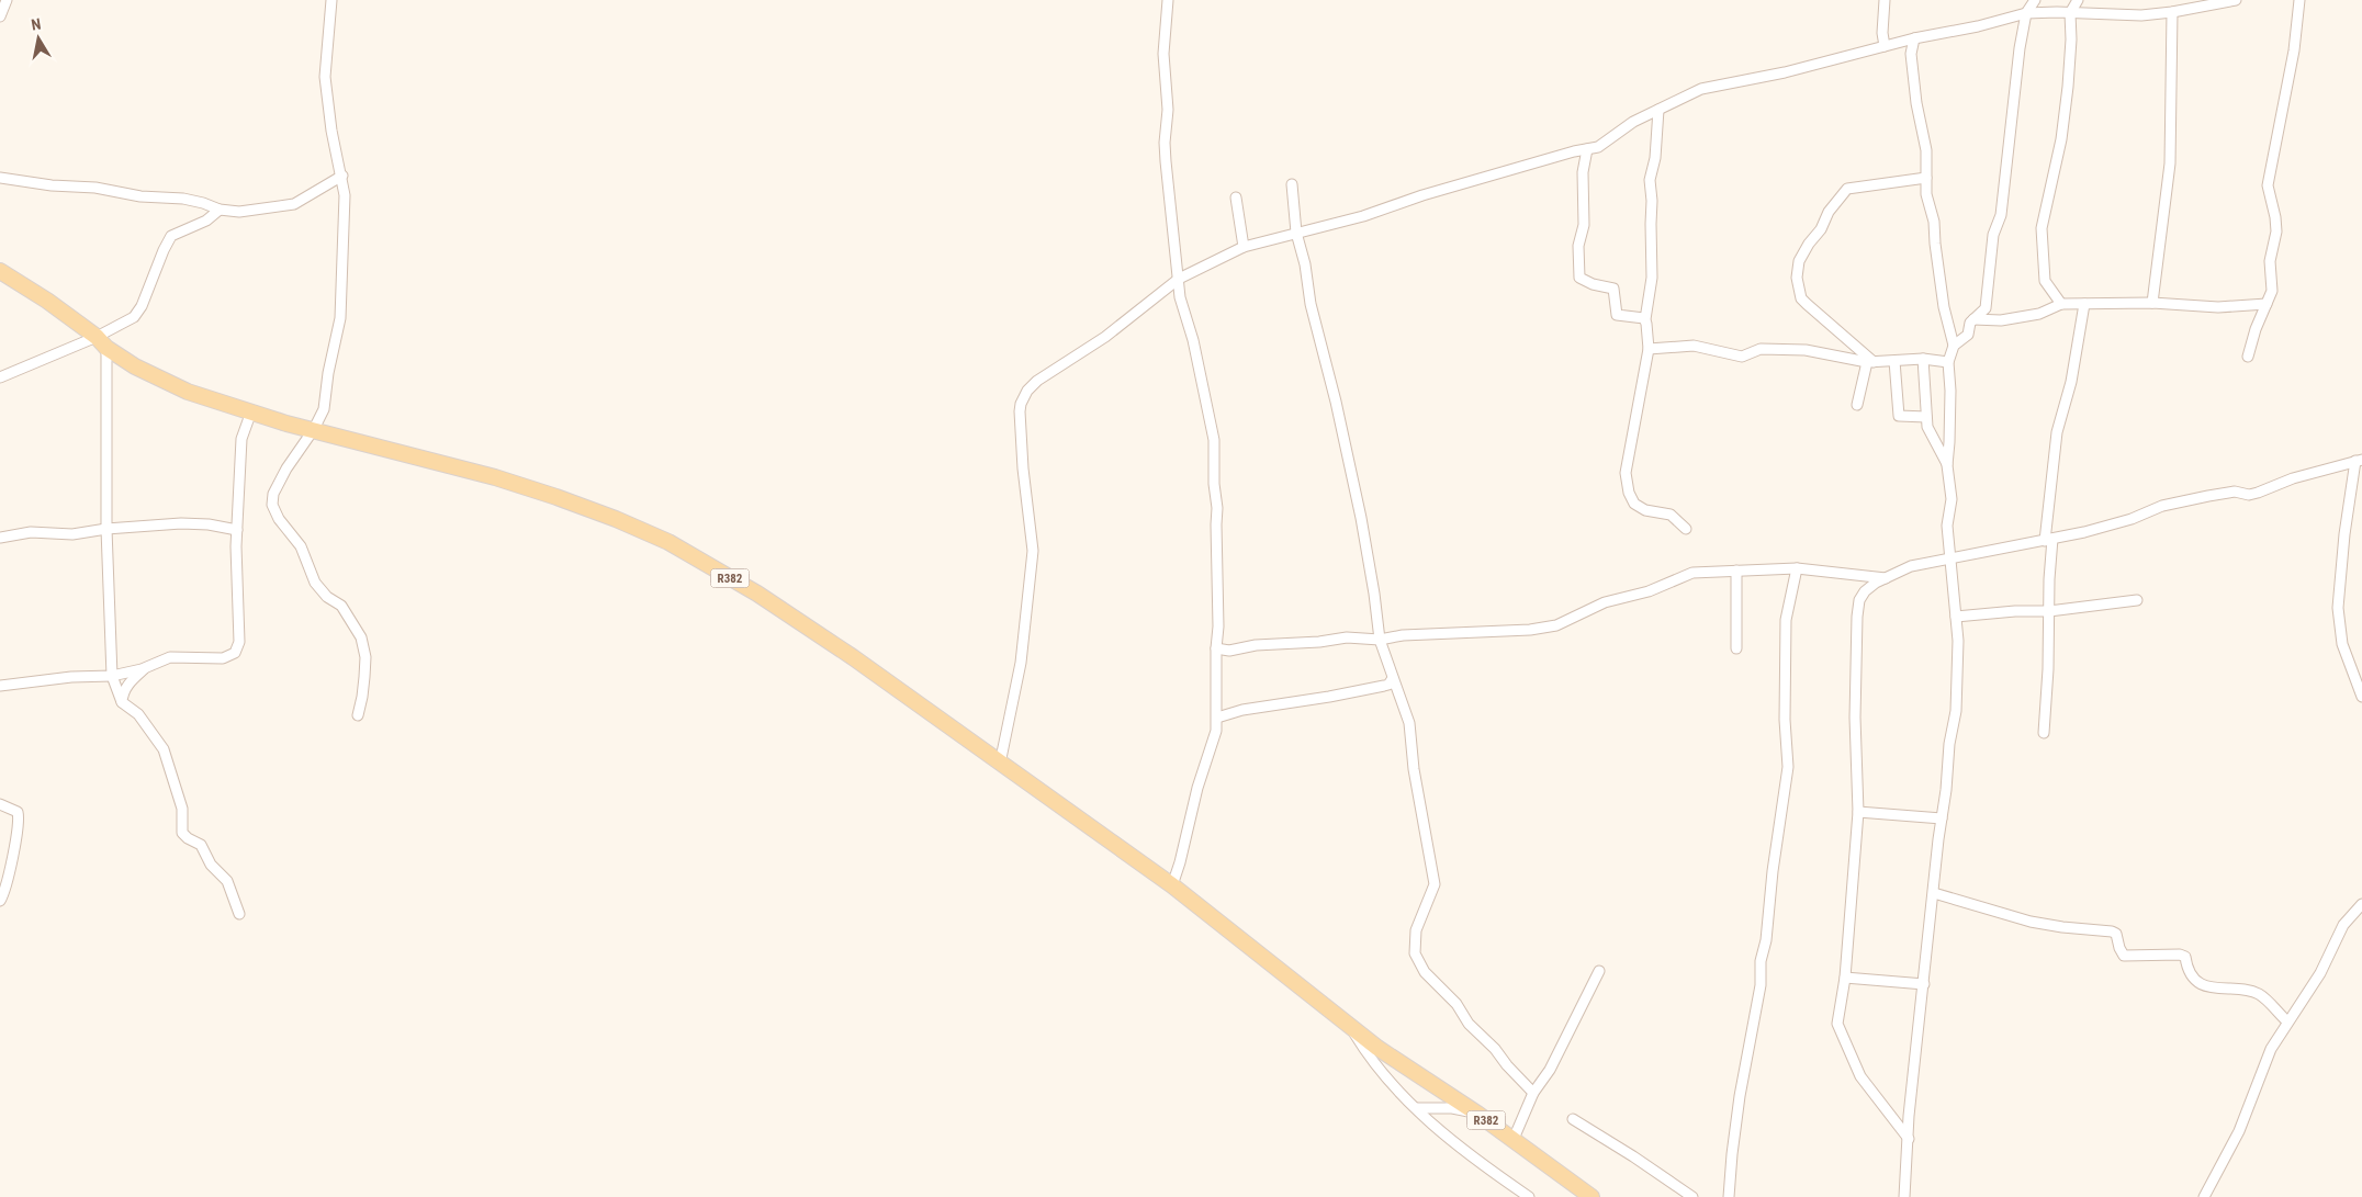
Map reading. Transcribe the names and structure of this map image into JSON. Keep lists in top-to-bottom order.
{
  "streets": {
    "main road": ["R382"]
  },
  "north": "top"
}
